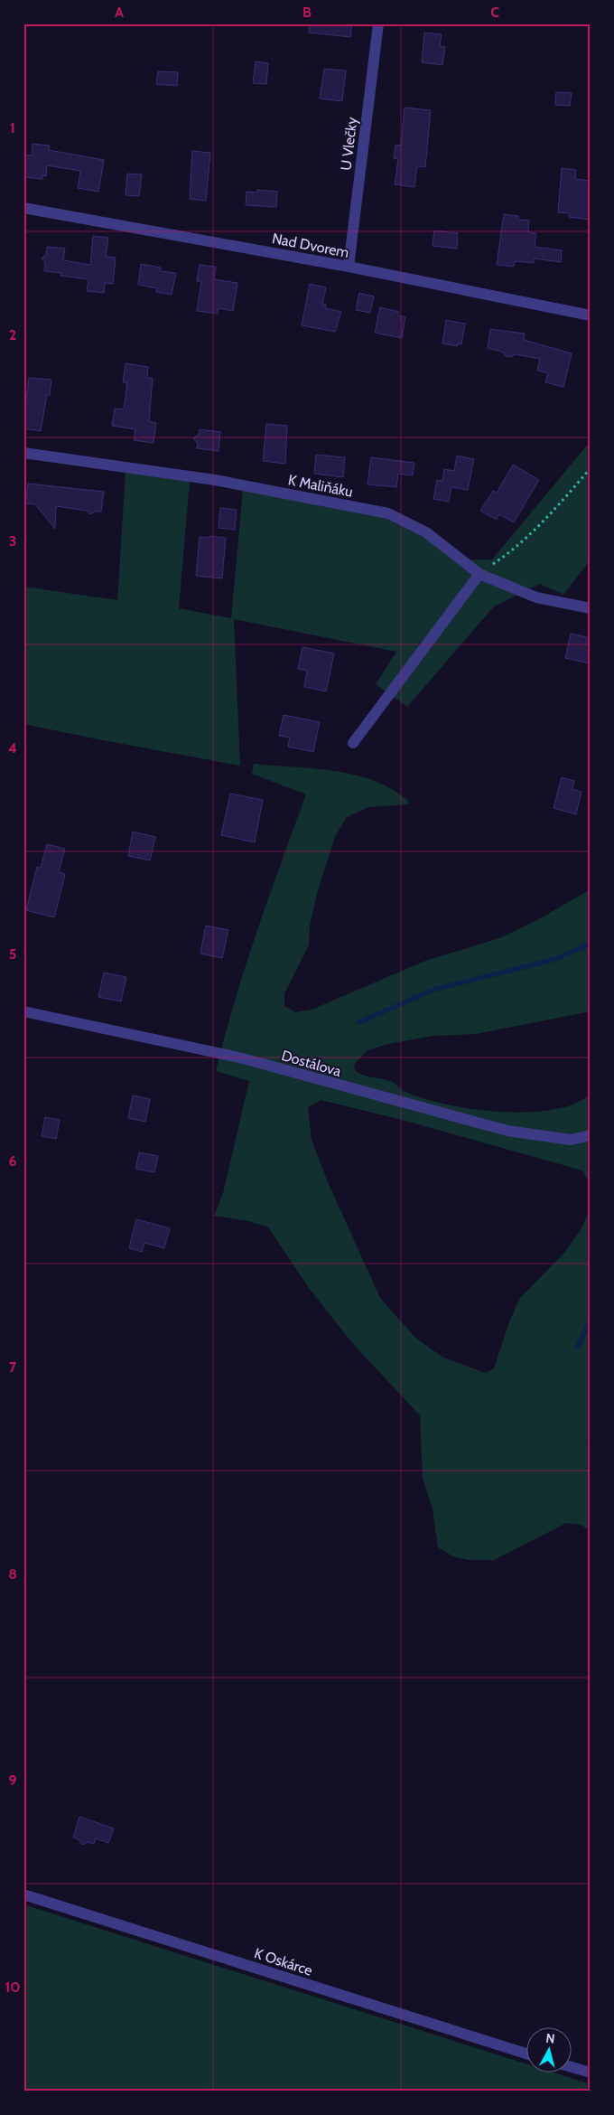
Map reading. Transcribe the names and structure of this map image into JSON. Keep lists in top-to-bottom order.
{
  "streets": {
    "street": [
      "U Vlečky",
      "Nad Dvorem",
      "K Maliňáku",
      "Dostálova",
      "K Oskárce"
    ]
  },
  "crossings": [
    ["U Vlečky", "Nad Dvorem"]
  ],
  "north": "top",
  "grid": {
    "columns": ["A", "B", "C"],
    "rows": [
      "1",
      "2",
      "3",
      "4",
      "5",
      "6",
      "7",
      "8",
      "9",
      "10"
    ]
  }
}
